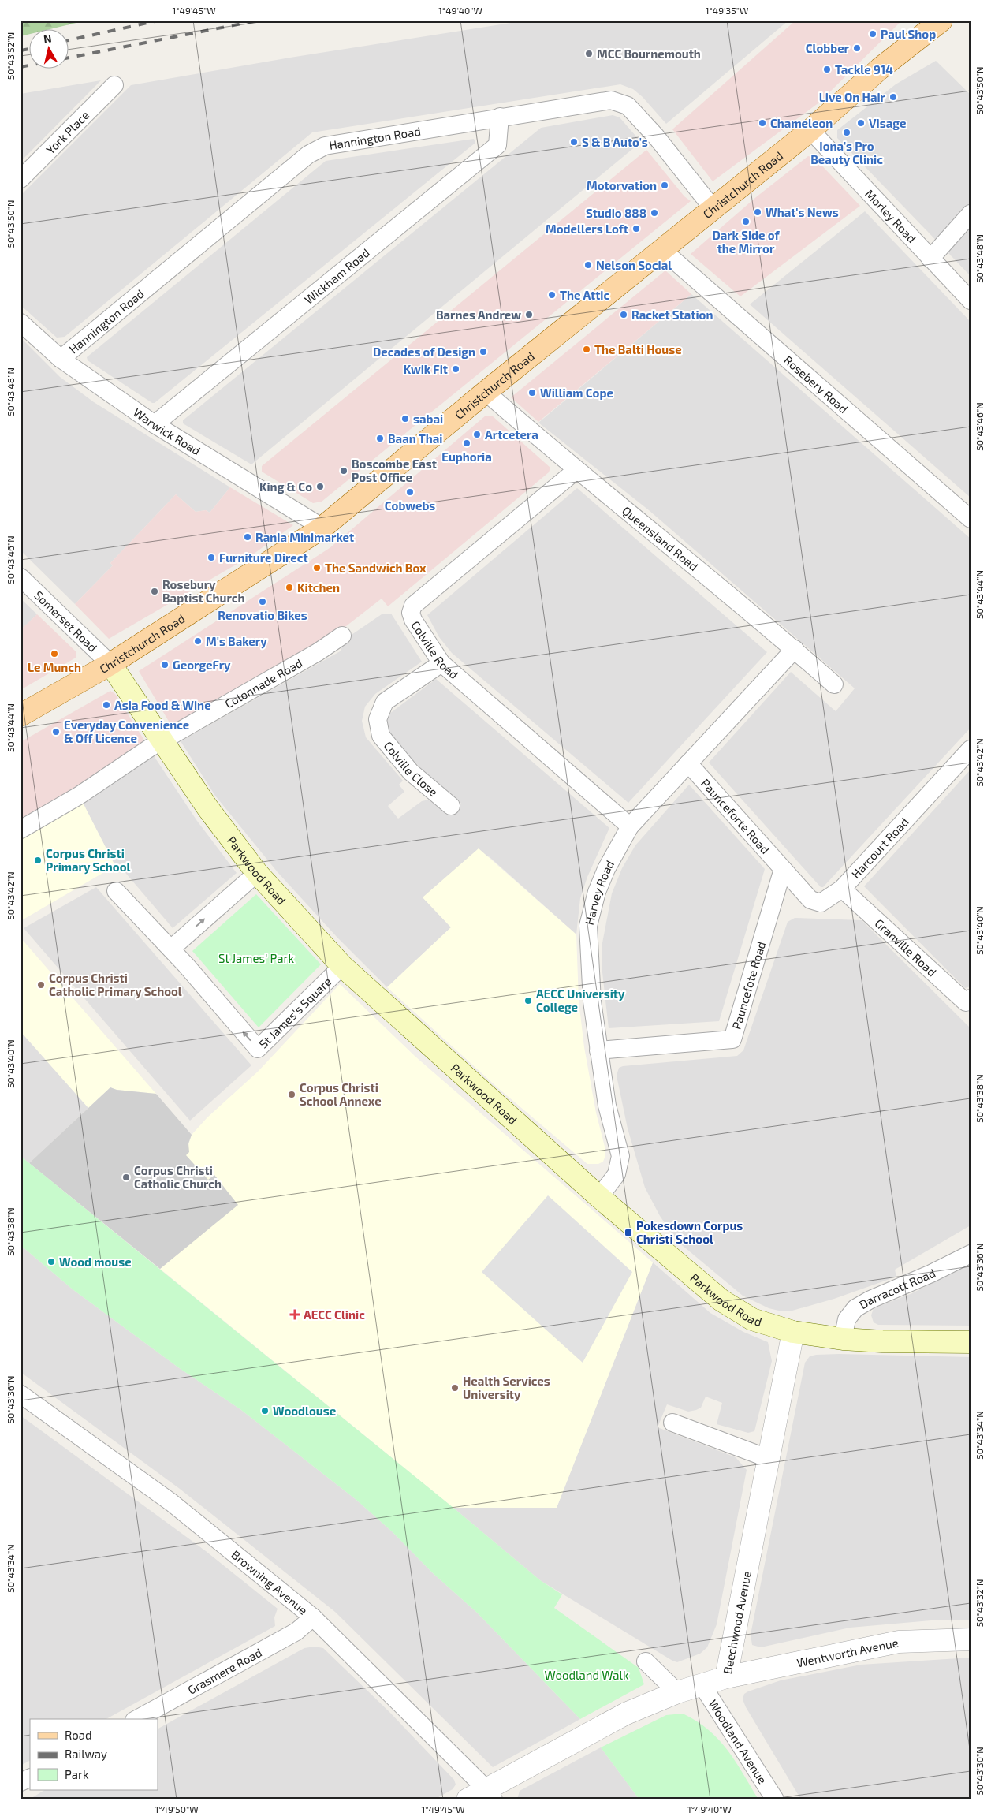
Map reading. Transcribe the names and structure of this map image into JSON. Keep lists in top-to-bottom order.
{
  "streets": {
    "main road": ["Christchurch Road", "Parkwood Road"],
    "street": [
      "York Place",
      "Hannington Road",
      "Morley Road",
      "Wickham Road",
      "Rosebery Road",
      "Warwick Road",
      "Queensland Road",
      "Somerset Road",
      "Colville Road",
      "Colonnade Road",
      "Colville Close",
      "Paunceforte Road",
      "Harcourt Road",
      "Harvey Road",
      "Granville Road",
      "Pauncefote Road",
      "St James's Square",
      "Darracott Road",
      "Browning Avenue",
      "Beechwood Avenue",
      "Wentworth Avenue",
      "Grasmere Road",
      "Woodland Avenue"
    ]
  },
  "crossings": [
    ["Hannington Road", "Christchurch Road"],
    ["Hannington Road", "Wickham Road"],
    ["Hannington Road", "Warwick Road"],
    ["Christchurch Road", "Morley Road"],
    ["Christchurch Road", "Rosebery Road"],
    ["Christchurch Road", "Warwick Road"],
    ["Christchurch Road", "Queensland Road"],
    ["Christchurch Road", "Somerset Road"],
    ["Christchurch Road", "Parkwood Road"],
    ["Wickham Road", "Warwick Road"],
    ["Queensland Road", "Colville Road"],
    ["Queensland Road", "Harvey Road"],
    ["Somerset Road", "Parkwood Road"],
    ["Colville Road", "Colville Close"],
    ["Colville Road", "Harvey Road"],
    ["Colonnade Road", "Parkwood Road"],
    ["Paunceforte Road", "Harcourt Road"],
    ["Paunceforte Road", "Harvey Road"],
    ["Paunceforte Road", "Pauncefote Road"],
    ["Harcourt Road", "Granville Road"],
    ["Harcourt Road", "Pauncefote Road"],
    ["Parkwood Road", "Harvey Road"],
    ["Parkwood Road", "St James's Square"],
    ["Parkwood Road", "Darracott Road"],
    ["Parkwood Road", "Beechwood Avenue"],
    ["Harvey Road", "Pauncefote Road"],
    ["Browning Avenue", "Beechwood Avenue"],
    ["Browning Avenue", "Grasmere Road"],
    ["Beechwood Avenue", "Wentworth Avenue"],
    ["Beechwood Avenue", "Woodland Avenue"]
  ],
  "parks": ["St James' Park", "Woodland Walk"],
  "places": {
    "other": [
      "Paul Shop",
      "Clobber",
      "MCC Bournemouth",
      "Tackle 914",
      "Live On Hair",
      "Chameleon",
      "Visage",
      "Iona's Pro Beauty Clinic",
      "S & B Auto's",
      "Motorvation",
      "What's News",
      "Studio 888",
      "Dark Side of the Mirror",
      "Modellers Loft",
      "Nelson Social",
      "The Attic",
      "Barnes Andrew",
      "Racket Station",
      "The Balti House",
      "Decades of Design",
      "Kwik Fit",
      "William Cope",
      "sabai",
      "Artcetera",
      "Baan Thai",
      "Euphoria",
      "Boscombe East Post Office",
      "King & Co",
      "Cobwebs",
      "Rania Minimarket",
      "Furniture Direct",
      "The Sandwich Box",
      "Kitchen",
      "Rosebury Baptist Church",
      "Renovatio Bikes",
      "M's Bakery",
      "Le Munch",
      "GeorgeFry",
      "Asia Food & Wine",
      "Everyday Convenience & Off Licence",
      "Corpus Christi Primary School",
      "Corpus Christi Catholic Primary School",
      "AECC University College",
      "Corpus Christi School Annexe",
      "Corpus Christi Catholic Church",
      "Wood mouse",
      "Health Services University",
      "Woodlouse"
    ],
    "transit": ["Pokesdown Corpus Christi School"],
    "health": ["AECC Clinic"]
  },
  "legend": ["Road", "Railway", "Park"],
  "north": "top",
  "coordinates": [
    "1°49'45\"W",
    "1°49'40\"W",
    "1°49'35\"W",
    "50°43'52\"N",
    "50°43'50\"N",
    "50°43'48\"N",
    "50°43'46\"N",
    "50°43'44\"N",
    "50°43'42\"N",
    "50°43'40\"N",
    "50°43'38\"N",
    "50°43'36\"N",
    "50°43'34\"N",
    "50°43'32\"N",
    "50°43'30\"N",
    "1°49'50\"W"
  ]
}
